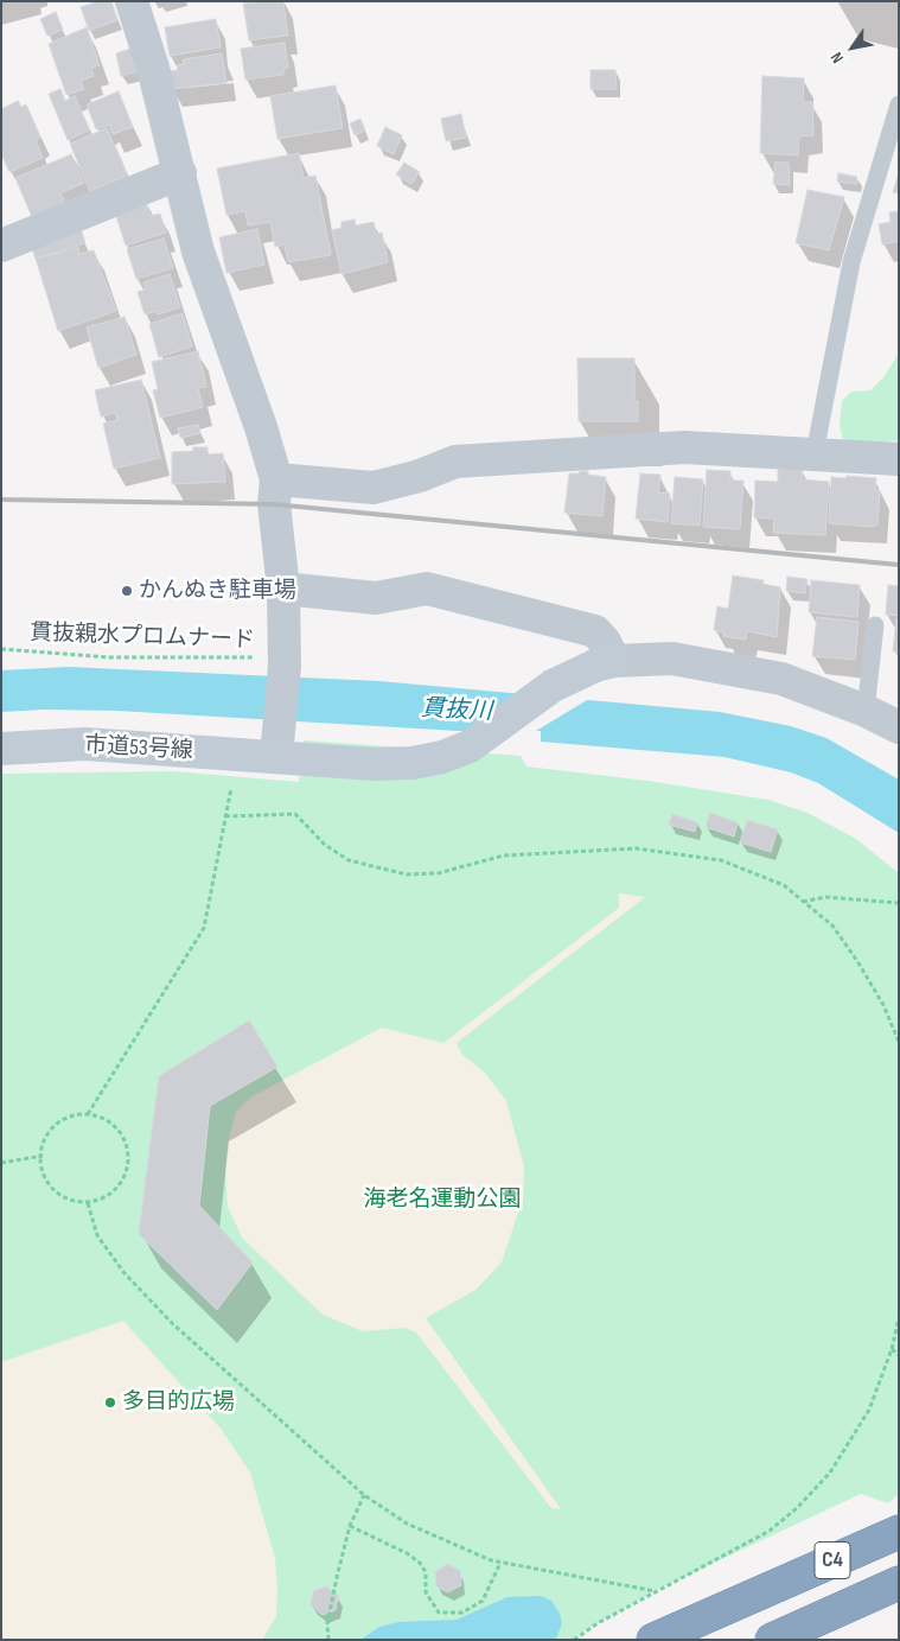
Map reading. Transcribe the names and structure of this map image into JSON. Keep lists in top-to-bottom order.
{
  "streets": {
    "highway": ["C4"],
    "street": ["市道53号線"],
    "path": ["貫抜親水プロムナード"]
  },
  "water": ["貫抜川"],
  "parks": ["海老名運動公園"],
  "places": ["かんぬき駐車場", "多目的広場"],
  "north": "bottom left"
}
